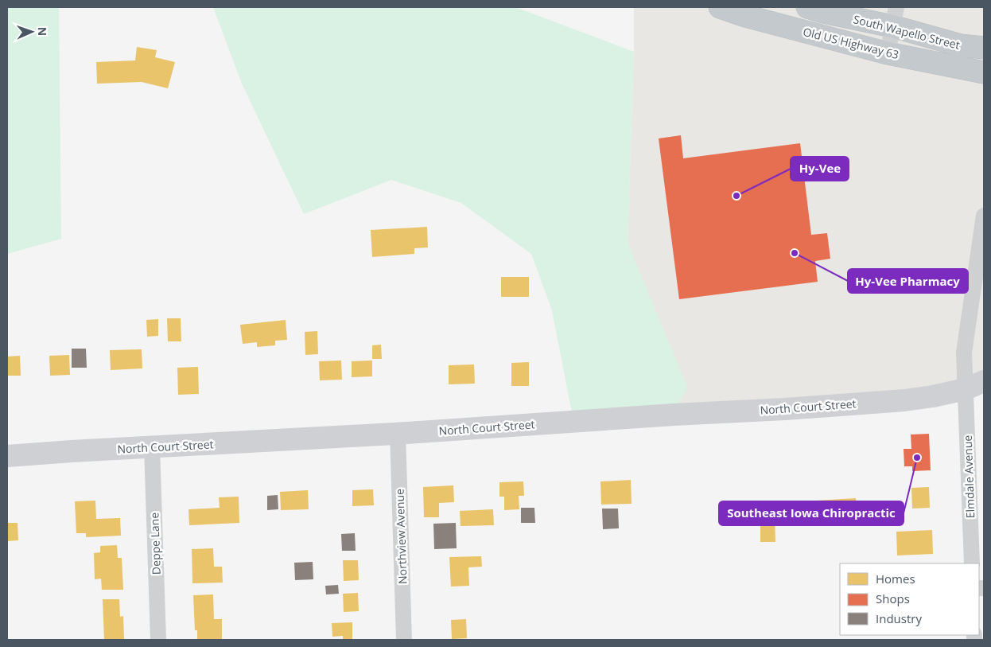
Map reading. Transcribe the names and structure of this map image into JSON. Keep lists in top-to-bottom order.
{
  "streets": {
    "highway": ["South Wapello Street", "Old US Highway 63"],
    "main road": ["North Court Street"],
    "street": ["Elmdale Avenue", "Northview Avenue", "Deppe Lane"]
  },
  "crossings": [
    ["North Court Street", "Elmdale Avenue"],
    ["North Court Street", "Northview Avenue"],
    ["North Court Street", "Deppe Lane"]
  ],
  "places": ["Hy-Vee", "Hy-Vee Pharmacy", "Southeast Iowa Chiropractic"],
  "legend": ["Homes", "Shops", "Industry"],
  "north": "right"
}
